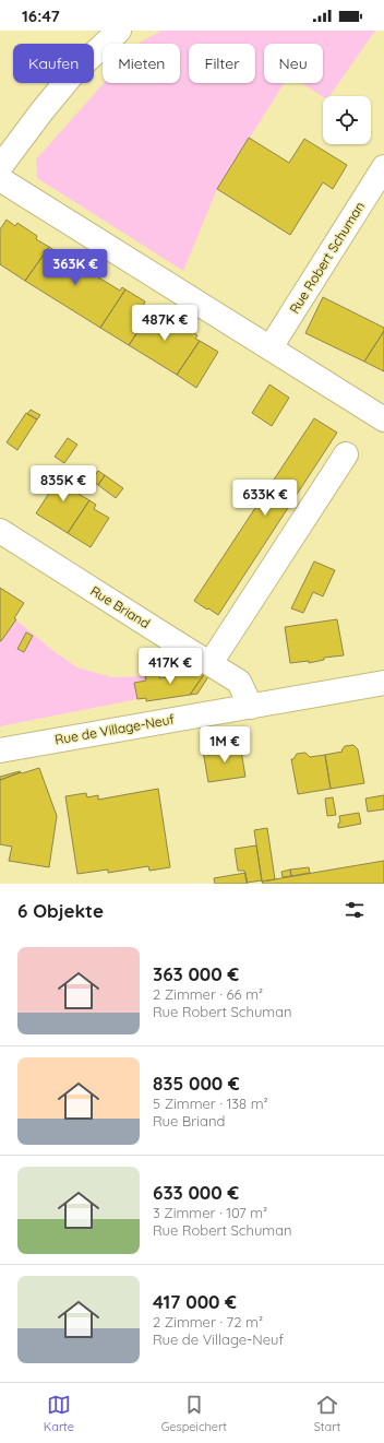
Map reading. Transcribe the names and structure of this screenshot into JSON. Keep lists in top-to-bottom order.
{
  "streets": {
    "street": ["Rue Robert Schuman", "Rue Briand", "Rue de Village-Neuf"]
  },
  "crossings": [
    ["Rue Briand", "Rue de Village-Neuf"]
  ],
  "page": {
    "status": "16:47",
    "chip": [
      "Kaufen",
      "Mieten",
      "Filter",
      "Neu"
    ],
    "price": [
      "363K €",
      "487K €",
      "835K €",
      "633K €",
      "417K €",
      "1M €"
    ],
    "heading": "6 Objekte",
    "list": [
      {
        "name": "363 000 €",
        "note": "2 Zimmer · 66 m² · Rue Robert Schuman"
      },
      {
        "name": "835 000 €",
        "note": "5 Zimmer · 138 m² · Rue Briand"
      },
      {
        "name": "633 000 €",
        "note": "3 Zimmer · 107 m² · Rue Robert Schuman"
      },
      {
        "name": "417 000 €",
        "note": "2 Zimmer · 72 m² · Rue de Village-Neuf"
      }
    ],
    "tabs": ["Karte", "Gespeichert", "Start"]
  }
}
